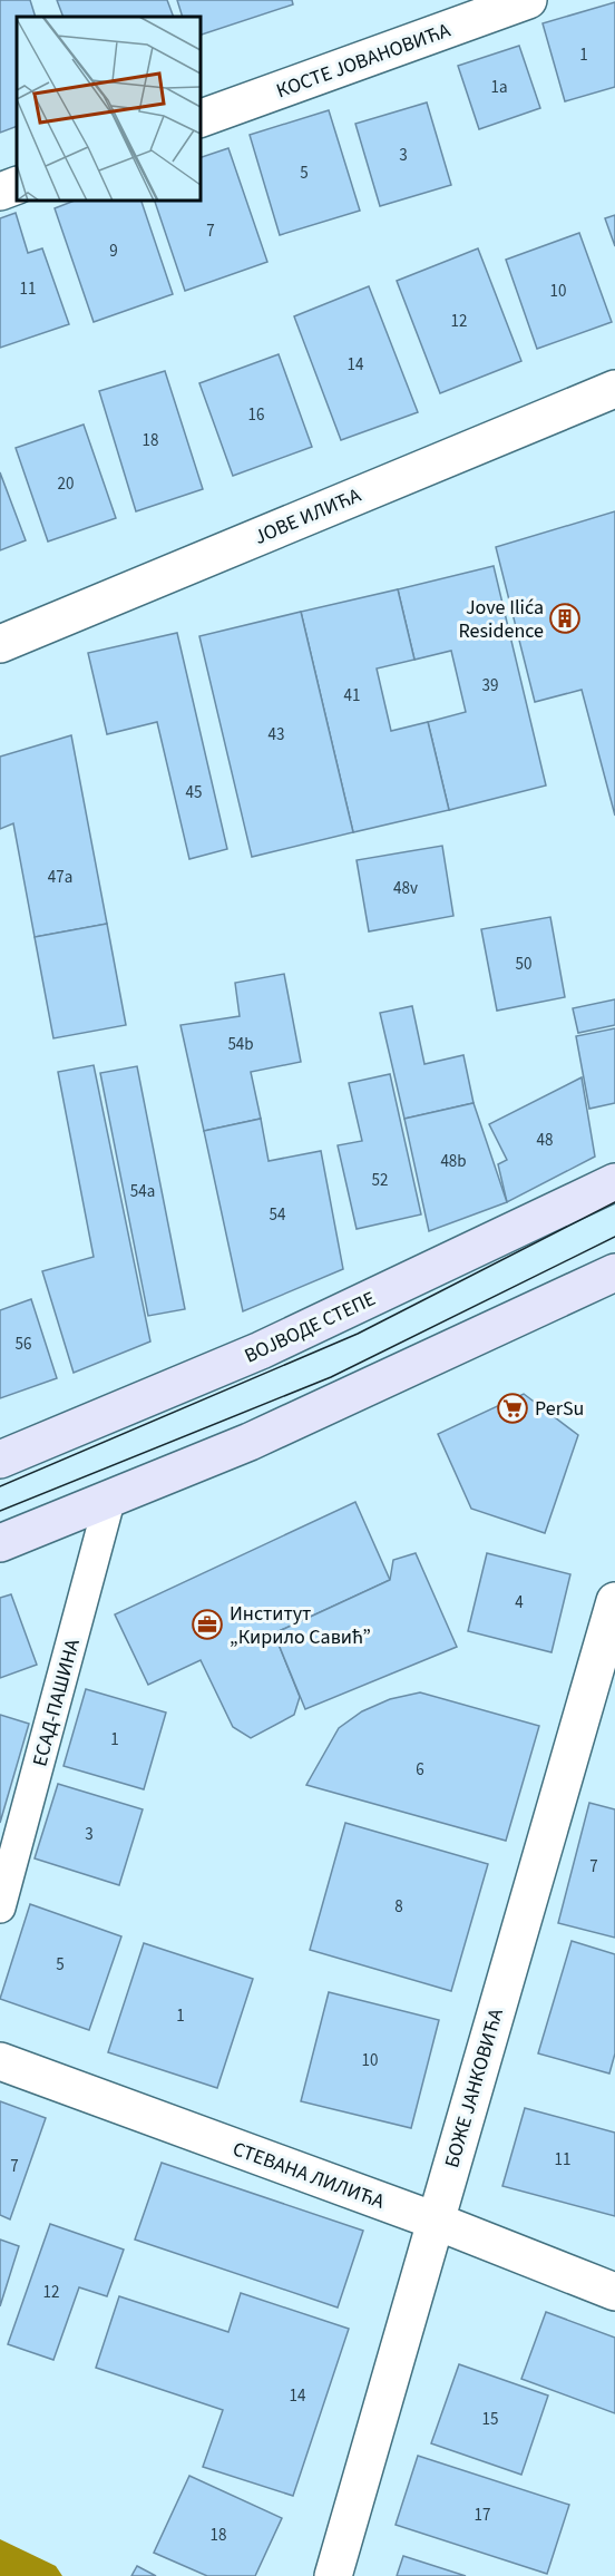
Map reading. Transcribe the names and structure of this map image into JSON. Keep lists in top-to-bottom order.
{
  "streets": {
    "main road": ["ВОЈВОДЕ СТЕПЕ"],
    "street": [
      "КОСТЕ ЈОВАНОВИЋА",
      "ЈОВЕ ИЛИЋА",
      "ЕСАД-ПАШИНА",
      "БОЖЕ ЈАНКОВИЋА",
      "СТЕВАНА ЛИЛИЋА"
    ]
  },
  "crossings": [
    ["БОЖЕ ЈАНКОВИЋА", "СТЕВАНА ЛИЛИЋА"]
  ],
  "places": {
    "building": ["Jove Ilića Residence"],
    "supermarket": ["PerSu"],
    "office": ["Институт „Кирило Савић”"]
  },
  "house_numbers": [
    "1",
    "1a",
    "3",
    "5",
    "7",
    "9",
    "11",
    "10",
    "12",
    "14",
    "16",
    "18",
    "20",
    "39",
    "41",
    "43",
    "45",
    "47a",
    "48v",
    "50",
    "54b",
    "48",
    "48b",
    "52",
    "54a",
    "54",
    "56",
    "4",
    "1",
    "6",
    "3",
    "7",
    "8",
    "5",
    "1",
    "10",
    "11",
    "7",
    "12",
    "14",
    "15",
    "17",
    "18"
  ]
}
